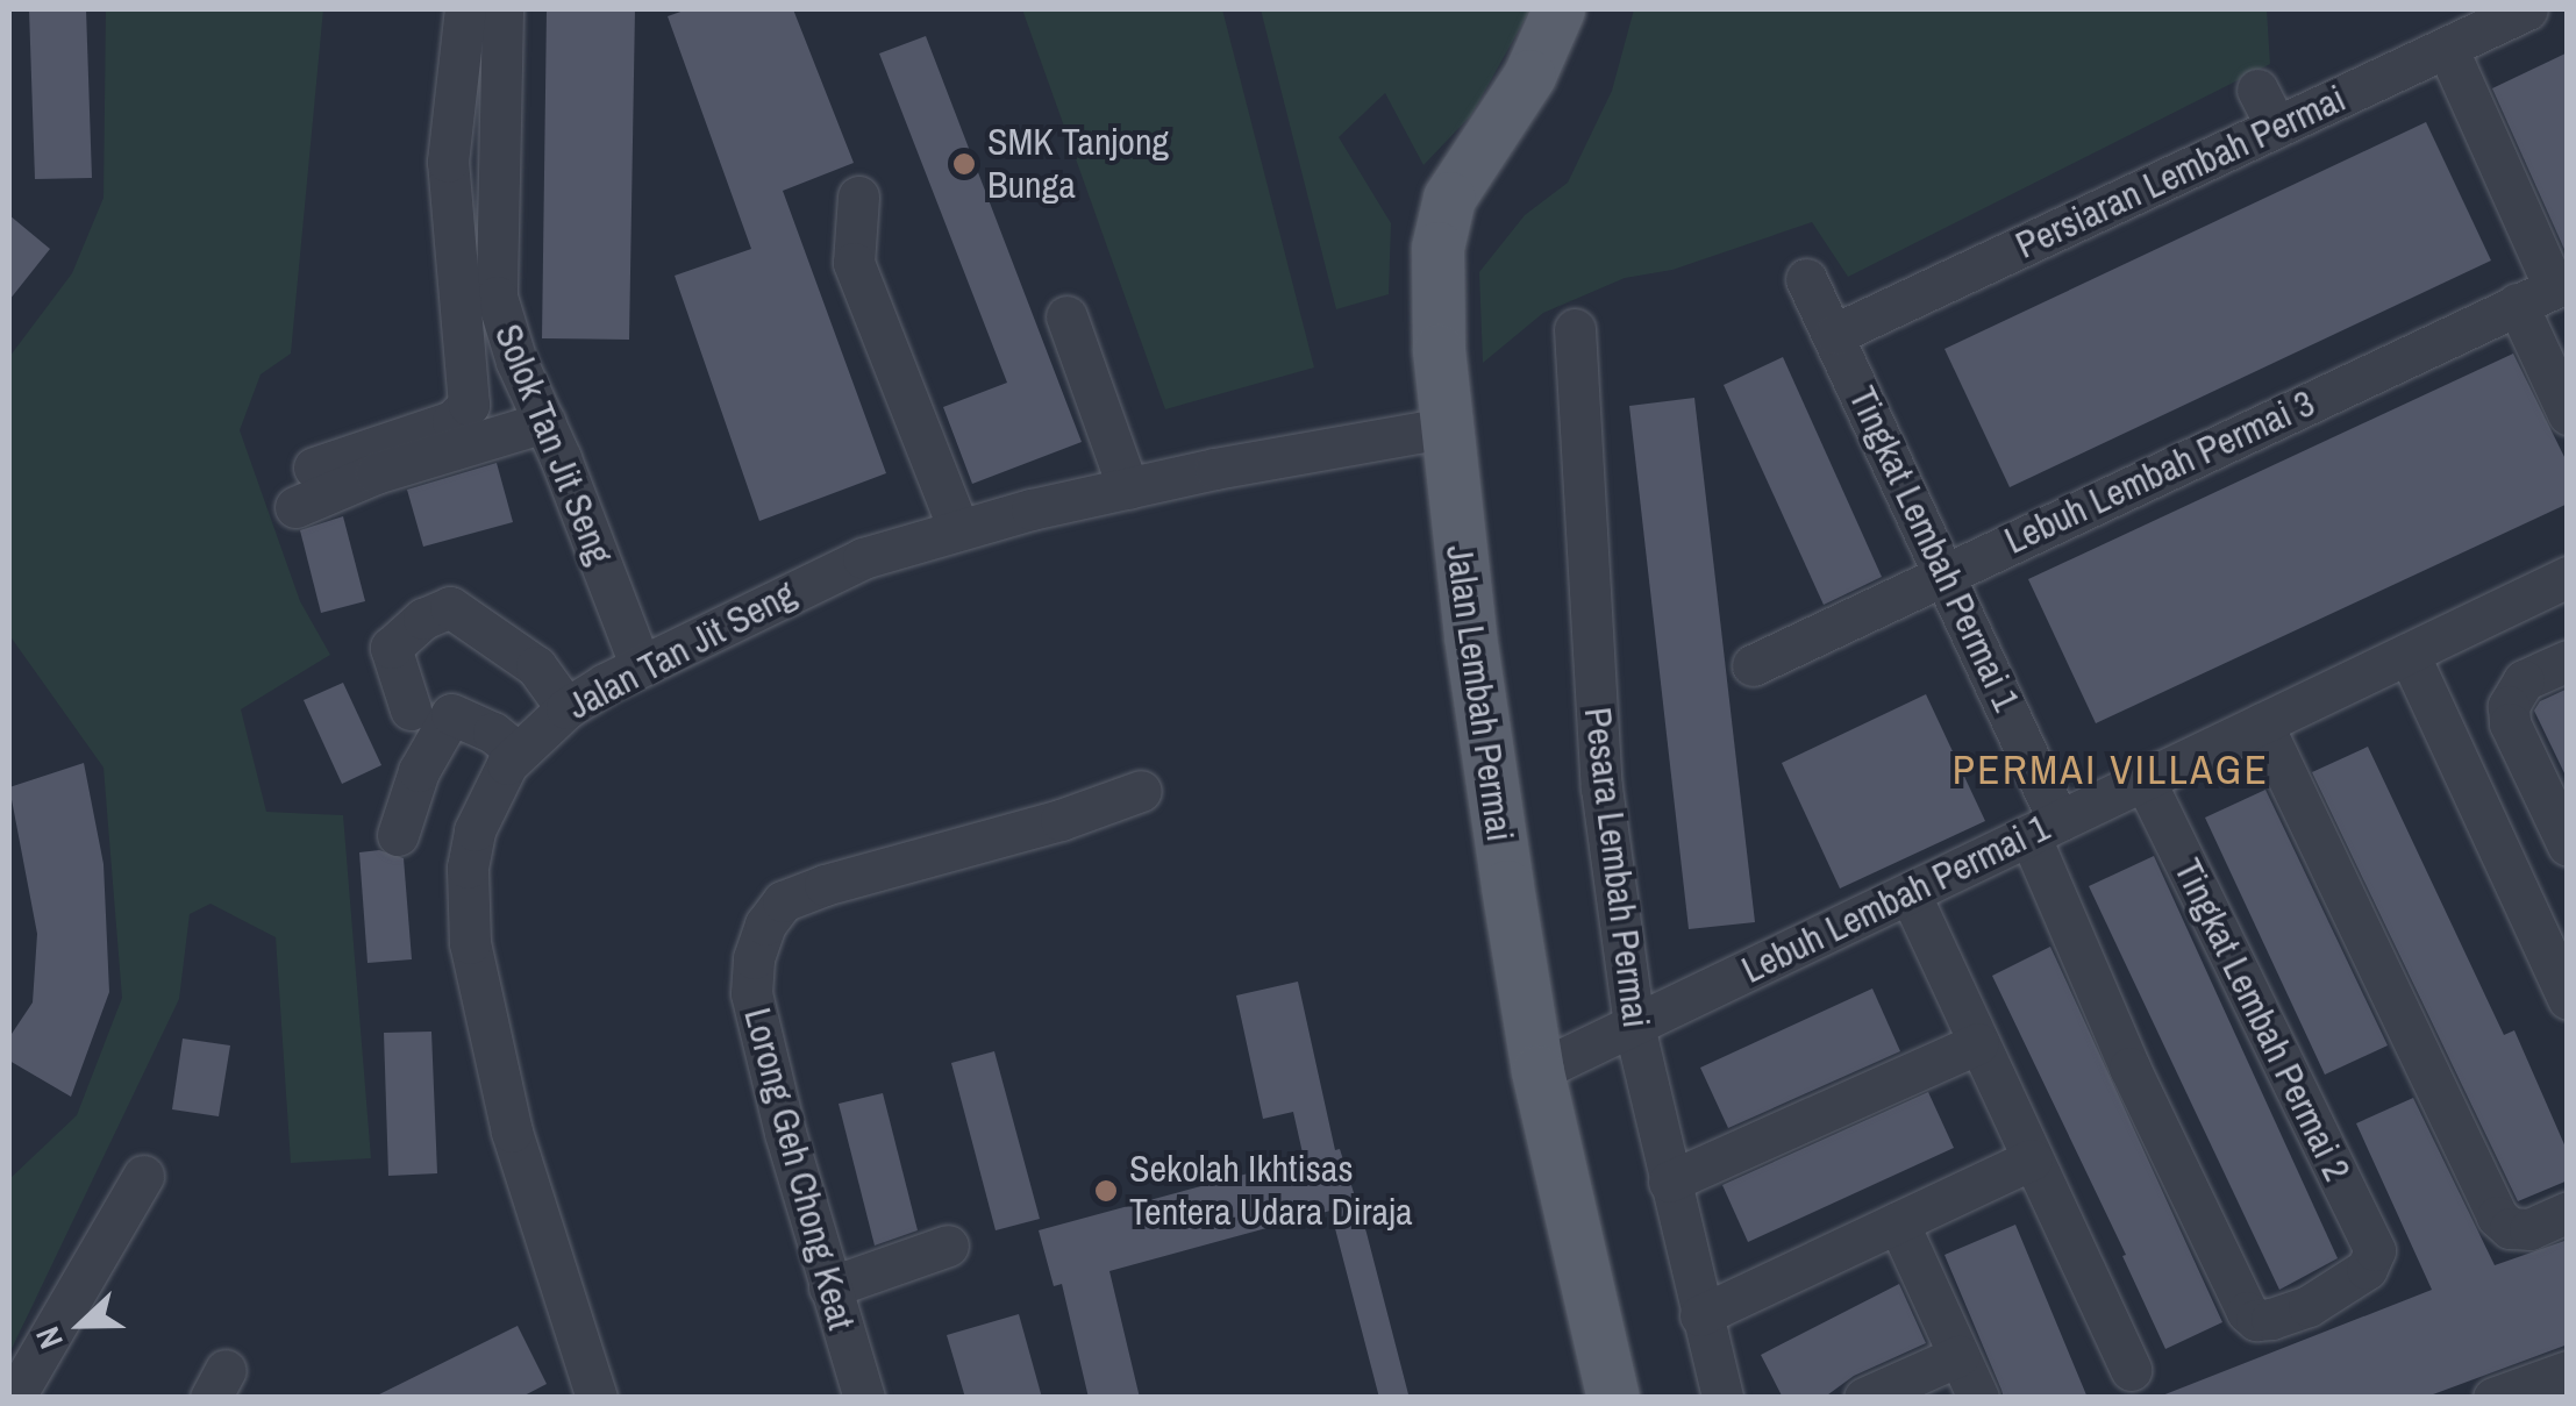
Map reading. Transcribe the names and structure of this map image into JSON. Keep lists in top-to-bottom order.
{
  "streets": {
    "main road": ["Jalan Lembah Permai"],
    "street": [
      "Persiaran Lembah Permai",
      "Solok Tan Jit Seng",
      "Lebuh Lembah Permai 3",
      "Tingkat Lembah Permai 1",
      "Jalan Tan Jit Seng",
      "Pesara Lembah Permai",
      "Lebuh Lembah Permai 1",
      "Tingkat Lembah Permai 2",
      "Lorong Geh Chong Keat"
    ]
  },
  "crossings": [
    ["Persiaran Lembah Permai", "Tingkat Lembah Permai 1"],
    ["Solok Tan Jit Seng", "Jalan Tan Jit Seng"],
    ["Lebuh Lembah Permai 3", "Tingkat Lembah Permai 1"],
    ["Tingkat Lembah Permai 1", "Lebuh Lembah Permai 1"],
    ["Tingkat Lembah Permai 1", "Tingkat Lembah Permai 2"],
    ["Jalan Tan Jit Seng", "Jalan Lembah Permai"],
    ["Jalan Lembah Permai", "Lebuh Lembah Permai 1"],
    ["Pesara Lembah Permai", "Lebuh Lembah Permai 1"],
    ["Lebuh Lembah Permai 1", "Tingkat Lembah Permai 2"]
  ],
  "districts": ["PERMAI VILLAGE"],
  "places": ["SMK Tanjong Bunga", "Sekolah Ikhtisas Tentera Udara Diraja"],
  "north": "left"
}
